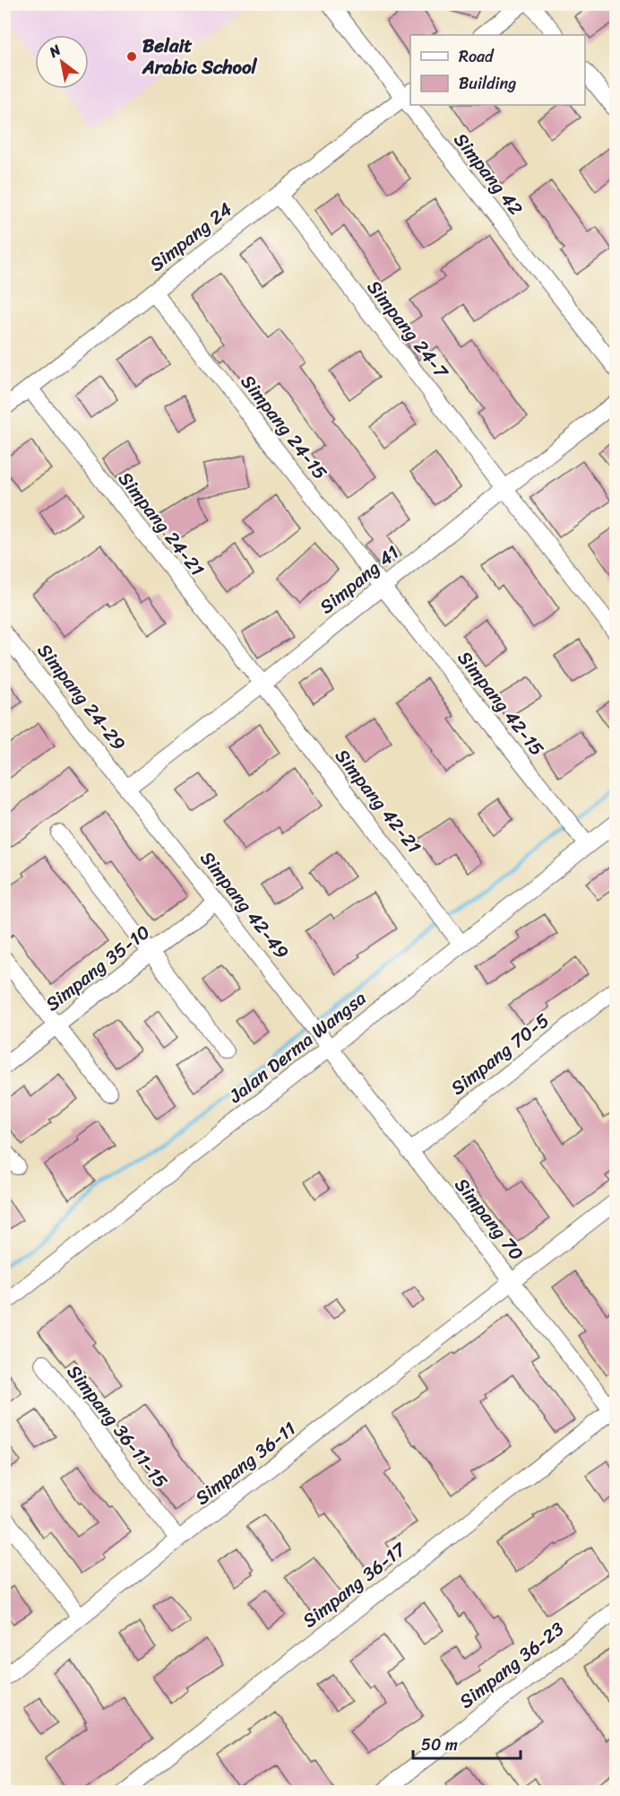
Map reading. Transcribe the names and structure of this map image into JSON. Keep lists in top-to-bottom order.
{
  "streets": {
    "street": [
      "Simpang 42",
      "Simpang 24",
      "Simpang 24-7",
      "Simpang 24-15",
      "Simpang 24-21",
      "Simpang 41",
      "Simpang 24-29",
      "Simpang 42-15",
      "Simpang 42-21",
      "Simpang 42-49",
      "Simpang 35-10",
      "Jalan Derma Wangsa",
      "Simpang 70-5",
      "Simpang 70",
      "Simpang 36-11-15",
      "Simpang 36-11",
      "Simpang 36-17",
      "Simpang 36-23"
    ]
  },
  "crossings": [
    ["Simpang 42", "Simpang 24"],
    ["Simpang 24", "Simpang 24-7"],
    ["Simpang 24", "Simpang 24-15"],
    ["Simpang 24", "Simpang 24-21"],
    ["Simpang 24-7", "Simpang 41"],
    ["Simpang 24-15", "Simpang 41"],
    ["Simpang 24-15", "Simpang 42-15"],
    ["Simpang 24-21", "Simpang 41"],
    ["Simpang 24-21", "Simpang 42-21"],
    ["Simpang 41", "Simpang 24-29"],
    ["Simpang 41", "Simpang 42-15"],
    ["Simpang 41", "Simpang 42-21"],
    ["Simpang 41", "Simpang 42-49"],
    ["Simpang 24-29", "Simpang 42-49"],
    ["Simpang 42-15", "Jalan Derma Wangsa"],
    ["Simpang 42-21", "Jalan Derma Wangsa"],
    ["Simpang 42-49", "Simpang 35-10"],
    ["Simpang 42-49", "Jalan Derma Wangsa"],
    ["Simpang 42-49", "Simpang 70"],
    ["Jalan Derma Wangsa", "Simpang 70"],
    ["Simpang 70-5", "Simpang 70"],
    ["Simpang 70", "Simpang 36-11"],
    ["Simpang 70", "Simpang 36-17"],
    ["Simpang 36-11-15", "Simpang 36-11"]
  ],
  "places": ["Belait Arabic School"],
  "legend": ["Road", "Building"],
  "scale_bar": "50 m",
  "north": "top left"
}
